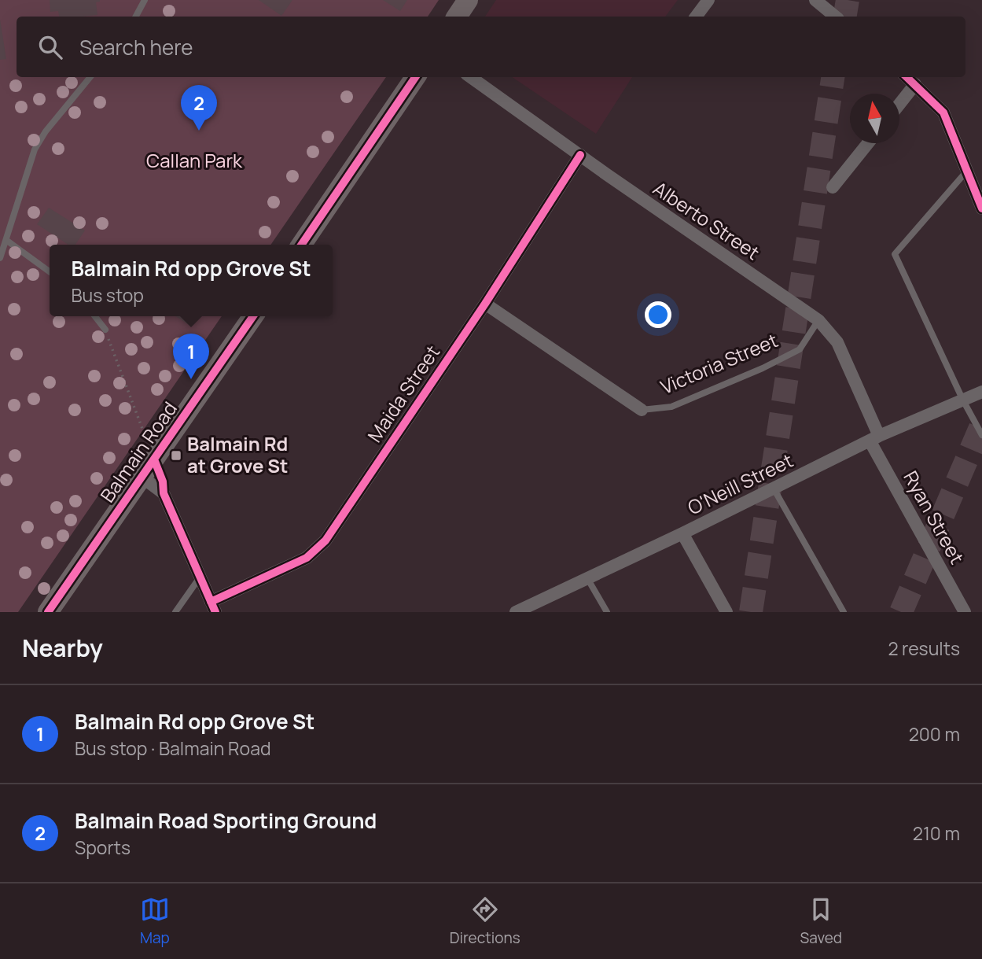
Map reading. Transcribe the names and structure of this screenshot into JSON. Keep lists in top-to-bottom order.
{
  "streets": {
    "main road": ["Balmain Road"],
    "street": [
      "Alberto Street",
      "Victoria Street",
      "Maida Street",
      "O'Neill Street",
      "Ryan Street"
    ]
  },
  "crossings": [
    ["Alberto Street", "Victoria Street"],
    ["Alberto Street", "Maida Street"],
    ["Alberto Street", "O'Neill Street"],
    ["Alberto Street", "Ryan Street"],
    ["Victoria Street", "Maida Street"],
    ["O'Neill Street", "Ryan Street"]
  ],
  "parks": ["Callan Park"],
  "places": {
    "transit": ["Balmain Rd at Grove St"]
  },
  "north": "top",
  "page": {
    "search": "Search here",
    "pins": ["2", "1"],
    "popup": ["Balmain Rd opp Grove St", "Bus stop"],
    "heading": ["Nearby", "2 results"],
    "list": [
      {
        "mark": "1",
        "name": "Balmain Rd opp Grove St",
        "note": "Bus stop · Balmain Road",
        "value": "200 m"
      },
      {
        "mark": "2",
        "name": "Balmain Road Sporting Ground",
        "note": "Sports",
        "value": "210 m"
      }
    ],
    "nav": ["Map", "Directions", "Saved"]
  }
}
